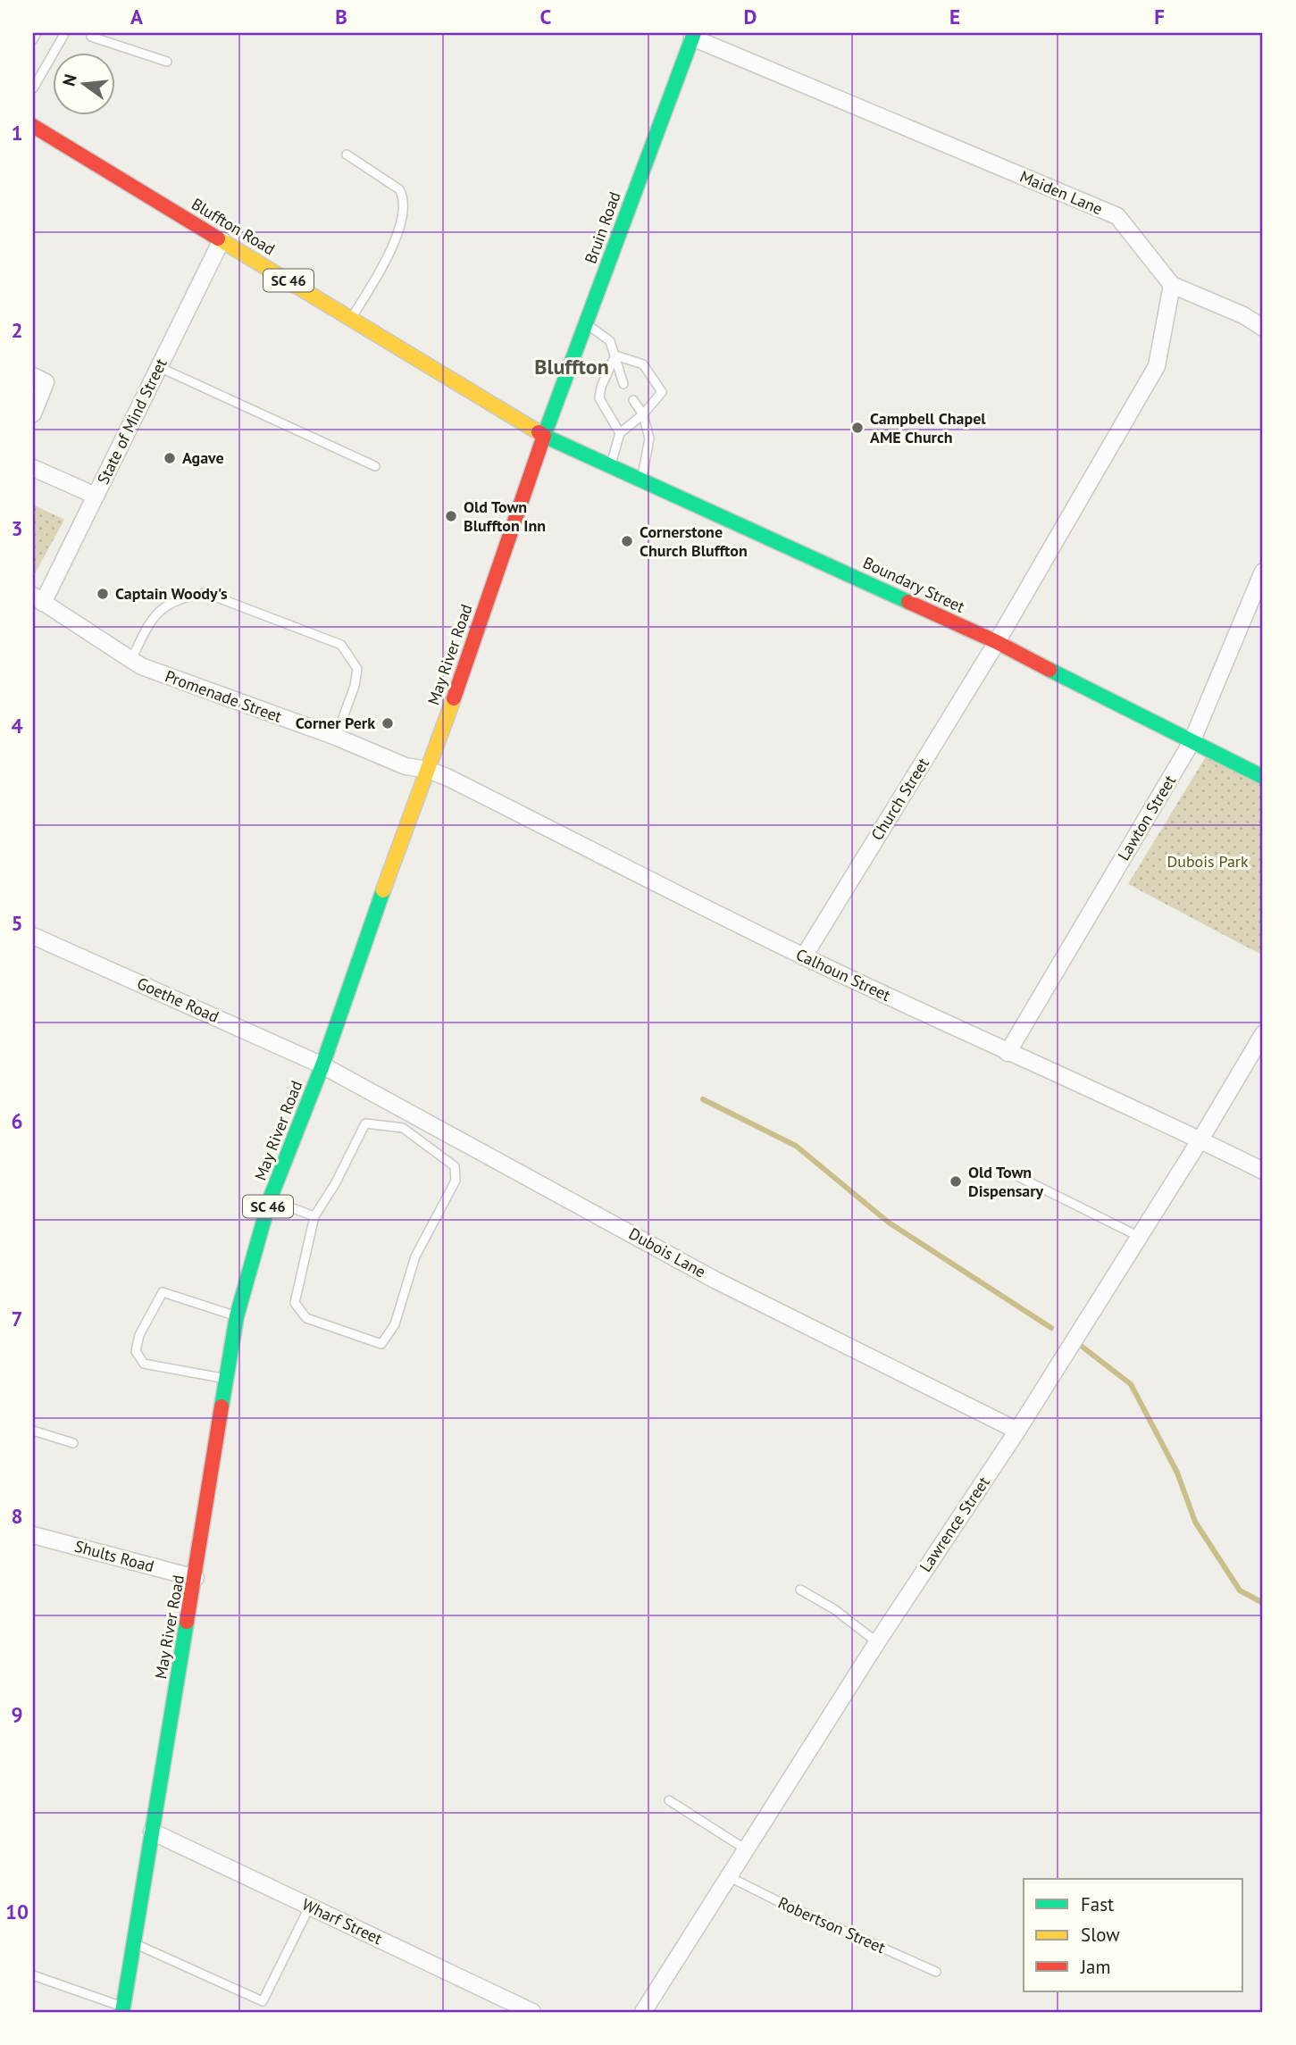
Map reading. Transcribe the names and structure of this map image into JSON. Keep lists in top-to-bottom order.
{
  "streets": {
    "main road": [
      "Bluffton Road",
      "Bruin Road",
      "SC 46",
      "Boundary Street",
      "May River Road"
    ],
    "street": [
      "Maiden Lane",
      "State of Mind Street",
      "Promenade Street",
      "Church Street",
      "Lawton Street",
      "Calhoun Street",
      "Goethe Road",
      "Dubois Lane",
      "Lawrence Street",
      "Shults Road",
      "Wharf Street"
    ],
    "lane": ["Robertson Street"]
  },
  "crossings": [
    ["Maiden Lane", "Bruin Road"],
    ["Bluffton Road", "Bruin Road"],
    ["Bluffton Road", "State of Mind Street"],
    ["Bluffton Road", "Boundary Street"],
    ["Bluffton Road", "May River Road"],
    ["Bruin Road", "Boundary Street"],
    ["Bruin Road", "May River Road"],
    ["State of Mind Street", "Promenade Street"],
    ["Boundary Street", "May River Road"],
    ["Boundary Street", "Church Street"],
    ["Boundary Street", "Lawton Street"],
    ["May River Road", "Promenade Street"],
    ["May River Road", "Calhoun Street"],
    ["May River Road", "Goethe Road"],
    ["May River Road", "Dubois Lane"],
    ["May River Road", "Shults Road"],
    ["May River Road", "Wharf Street"],
    ["Promenade Street", "Calhoun Street"],
    ["Church Street", "Calhoun Street"],
    ["Lawton Street", "Calhoun Street"],
    ["Calhoun Street", "Lawrence Street"],
    ["Goethe Road", "Dubois Lane"],
    ["Dubois Lane", "Lawrence Street"],
    ["Lawrence Street", "Robertson Street"]
  ],
  "districts": ["Bluffton"],
  "parks": ["Dubois Park"],
  "places": [
    "Campbell Chapel AME Church",
    "Agave",
    "Old Town Bluffton Inn",
    "Cornerstone Church Bluffton",
    "Captain Woody's",
    "Corner Perk",
    "Old Town Dispensary"
  ],
  "legend": ["Fast", "Slow", "Jam"],
  "north": "left",
  "grid": {
    "columns": [
      "A",
      "B",
      "C",
      "D",
      "E",
      "F"
    ],
    "rows": [
      "1",
      "2",
      "3",
      "4",
      "5",
      "6",
      "7",
      "8",
      "9",
      "10"
    ]
  }
}
